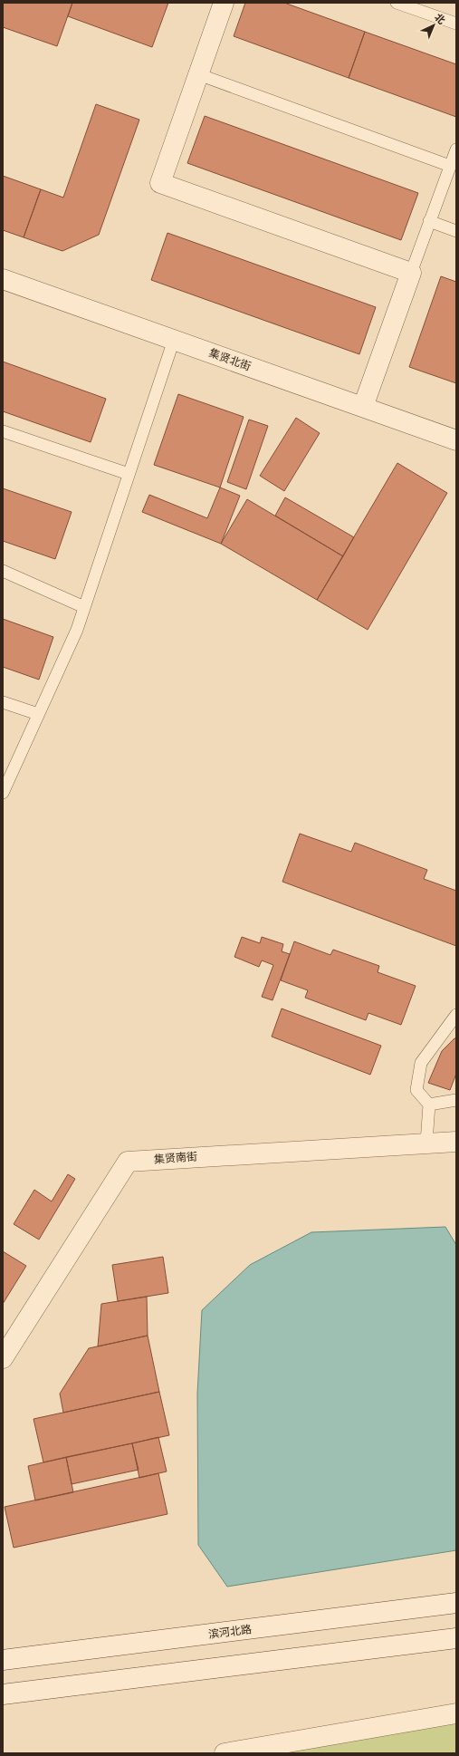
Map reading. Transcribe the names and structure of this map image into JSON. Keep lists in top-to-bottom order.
{
  "streets": {
    "street": ["集贤北街", "集贤南街", "滨河北路"]
  },
  "north": "top right"
}
